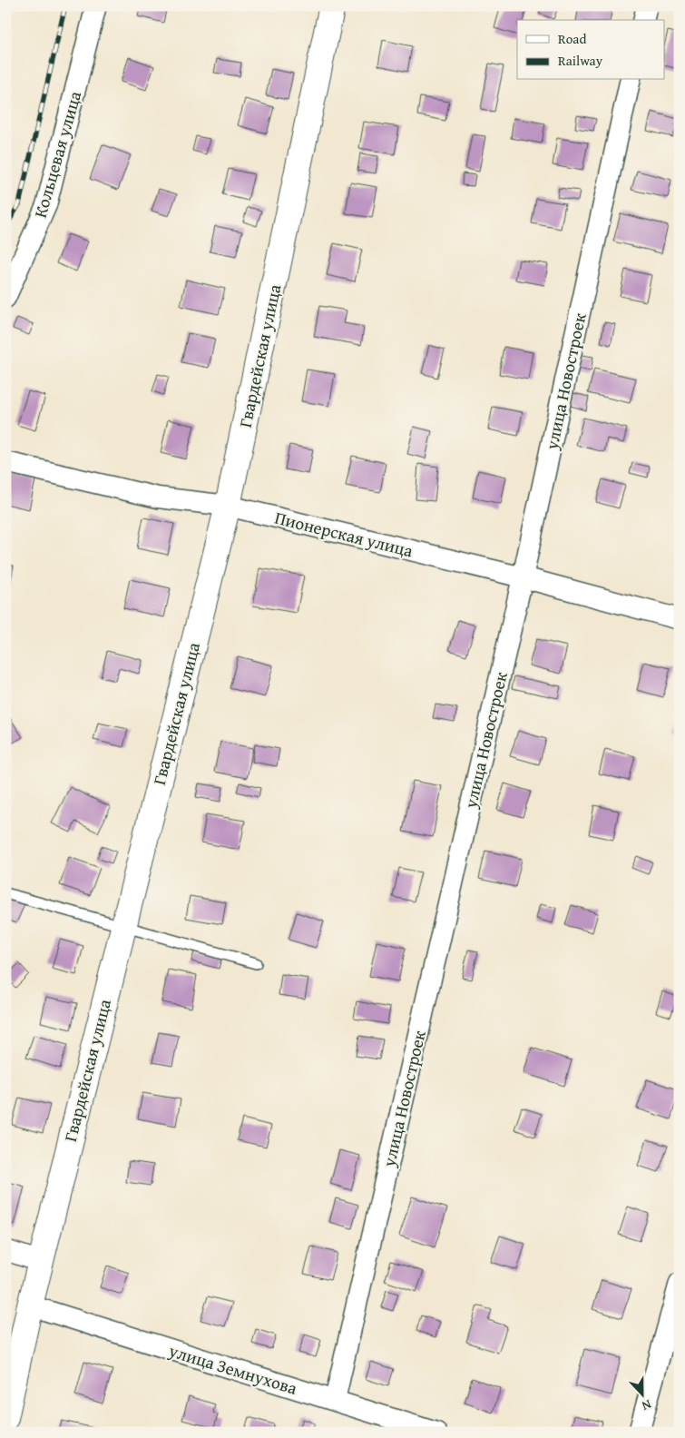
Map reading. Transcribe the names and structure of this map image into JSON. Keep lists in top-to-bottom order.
{
  "streets": {
    "main road": ["Гвардейская улица"],
    "street": [
      "Кольцевая улица",
      "улица Новостроек",
      "Пионерская улица",
      "улица Земнухова"
    ]
  },
  "crossings": [
    ["Гвардейская улица", "Пионерская улица"],
    ["Гвардейская улица", "улица Земнухова"],
    ["улица Новостроек", "Пионерская улица"],
    ["улица Новостроек", "улица Земнухова"]
  ],
  "legend": ["Road", "Railway"],
  "north": "bottom"
}
